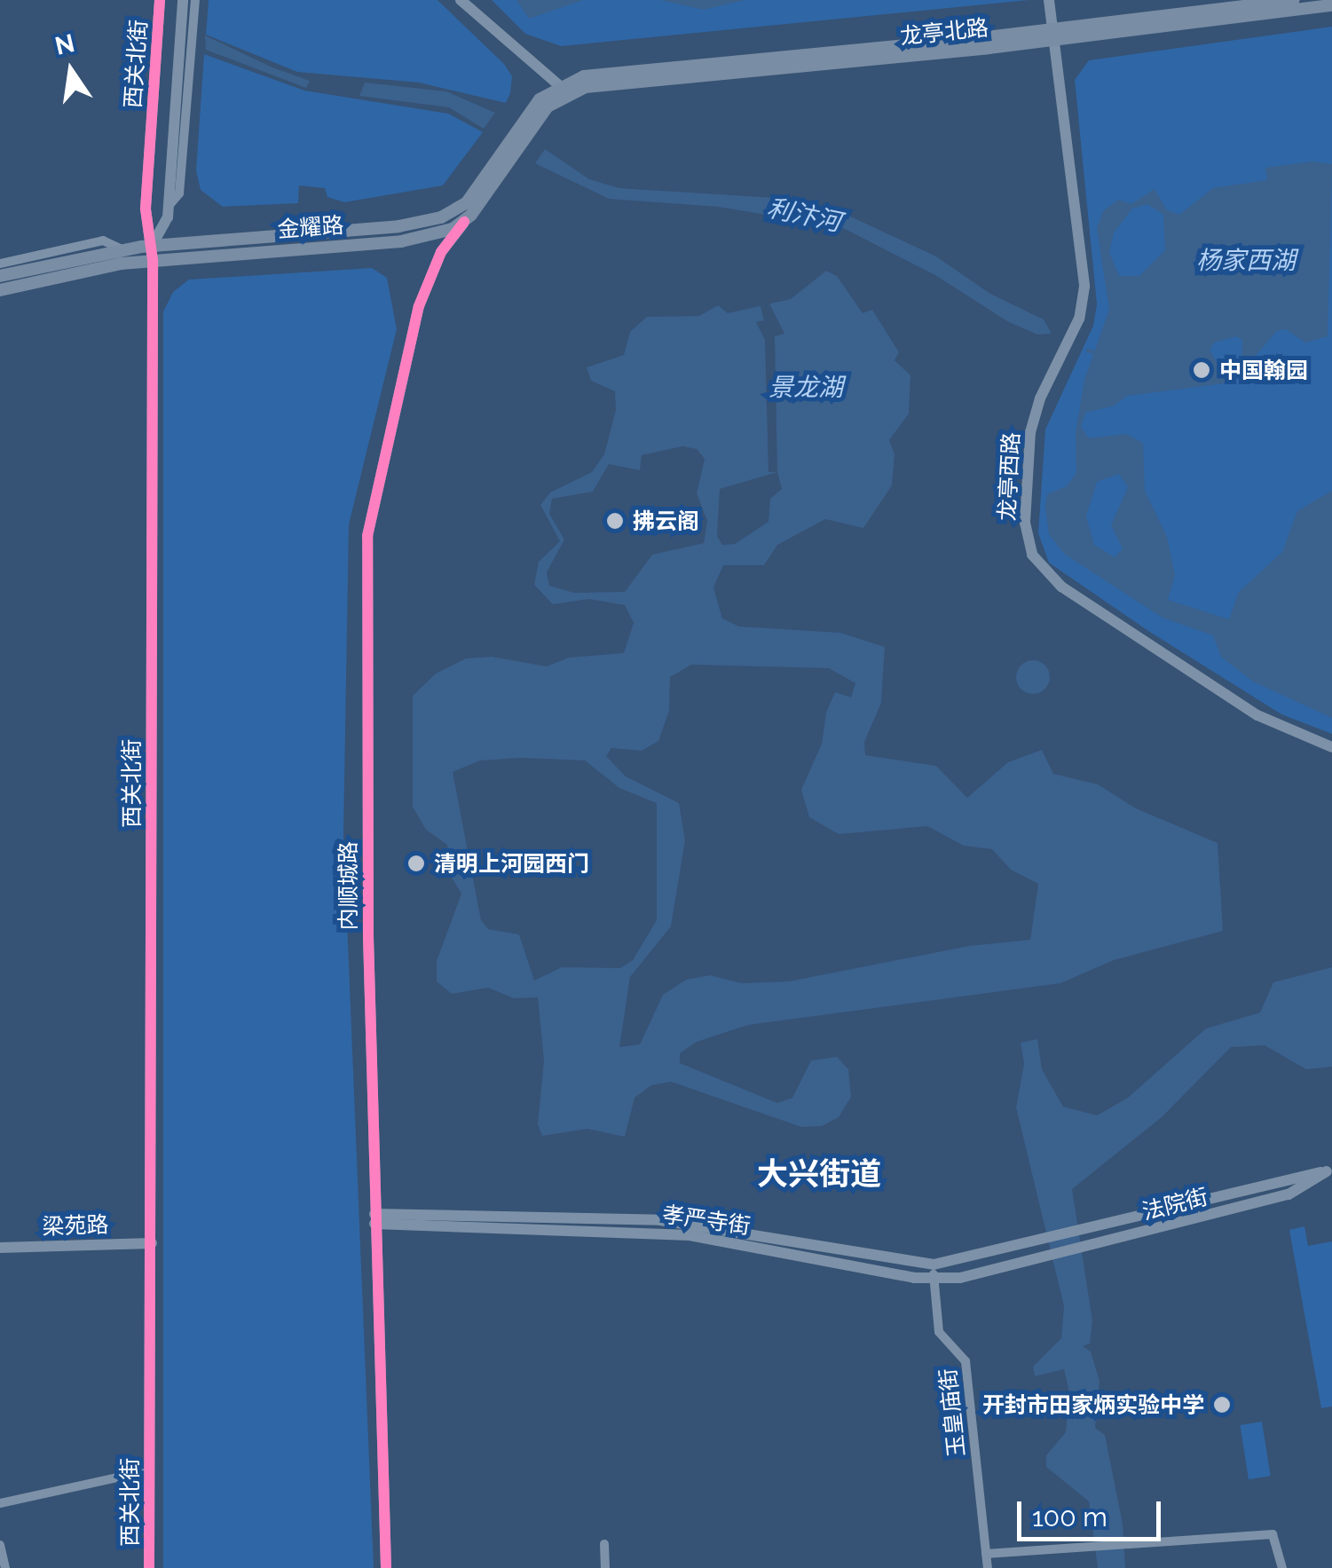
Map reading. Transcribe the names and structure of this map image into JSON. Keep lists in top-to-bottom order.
{
  "streets": {
    "main road": ["龙亭北路", "金耀路"],
    "street": [
      "西关北街",
      "龙亭西路",
      "内顺城路",
      "法院街",
      "孝严寺街",
      "梁苑路",
      "玉皇庙街"
    ]
  },
  "crossings": [
    ["龙亭北路", "金耀路"],
    ["龙亭北路", "龙亭西路"],
    ["西关北街", "金耀路"],
    ["西关北街", "梁苑路"],
    ["金耀路", "内顺城路"],
    ["内顺城路", "孝严寺街"],
    ["法院街", "孝严寺街"],
    ["孝严寺街", "玉皇庙街"]
  ],
  "districts": ["大兴街道"],
  "water": ["利汴河", "杨家西湖", "景龙湖"],
  "places": [
    "中国翰园",
    "拂云阁",
    "清明上河园西门",
    "开封市田家炳实验中学"
  ],
  "scale_bar": "100 m",
  "north": "top"
}
